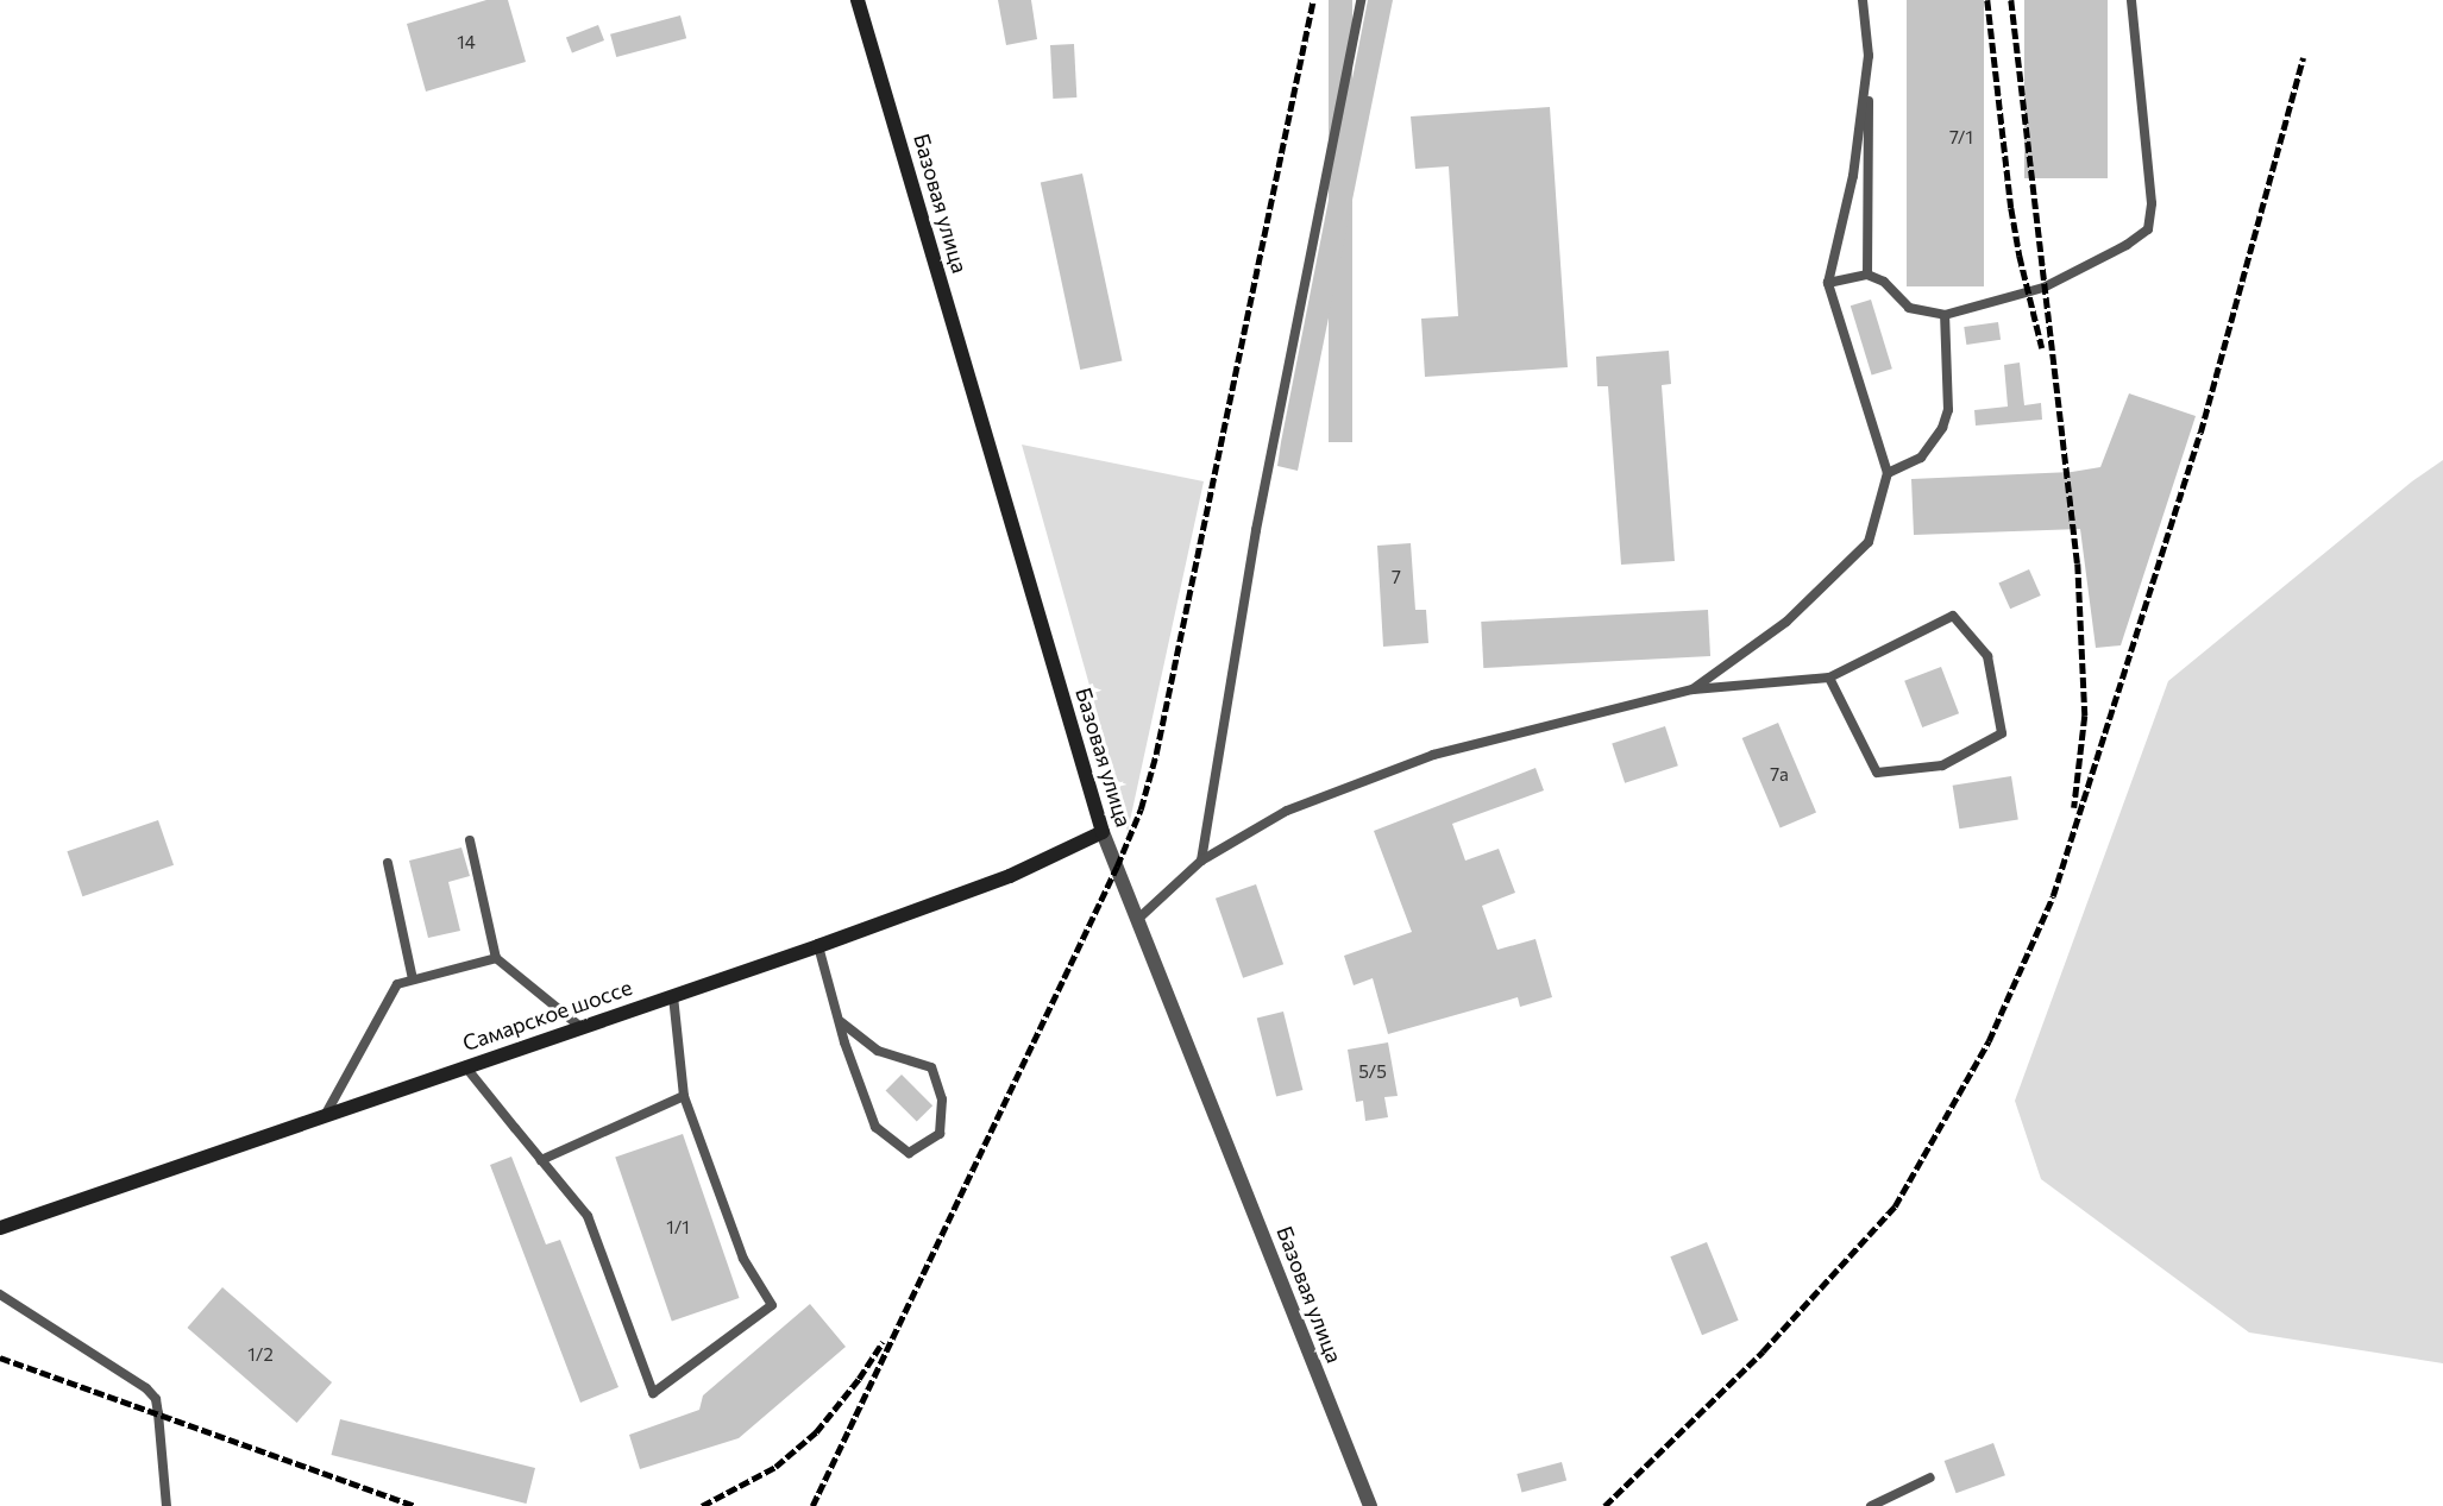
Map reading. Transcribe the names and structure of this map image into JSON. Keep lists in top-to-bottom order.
{
  "streets": {
    "street": ["Базовая улица", "Самарское шоссе"]
  },
  "crossings": [
    ["Базовая улица", "Самарское шоссе"]
  ],
  "house_numbers": [
    "14",
    "7/1",
    "7",
    "7а",
    "5/5",
    "1/1",
    "1/2"
  ]
}
